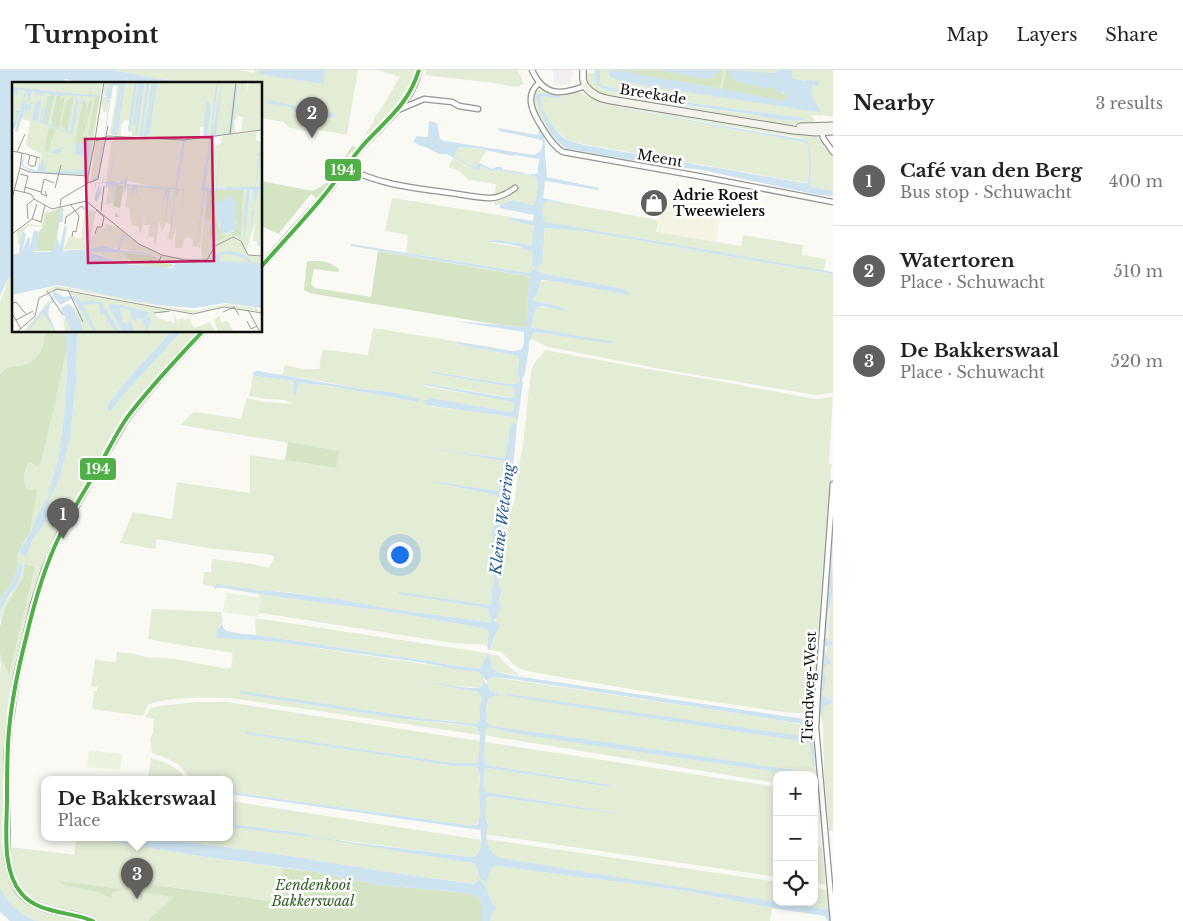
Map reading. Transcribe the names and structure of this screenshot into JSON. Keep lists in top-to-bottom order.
{
  "streets": {
    "main road": ["Breekade"],
    "street": ["Meent", "Tiendweg-West"]
  },
  "water": ["Kleine Wetering"],
  "parks": ["Eendenkooi Bakkerswaal"],
  "places": {
    "shop": ["Adrie Roest Tweewielers"]
  },
  "lines": ["transit line 194"],
  "page": {
    "header": "Turnpoint",
    "nav": ["Map", "Layers", "Share"],
    "heading": ["Nearby", "3 results"],
    "pins": ["2", "1", "3"],
    "list": [
      {
        "mark": "1",
        "name": "Café van den Berg",
        "note": "Bus stop · Schuwacht",
        "value": "400 m"
      },
      {
        "mark": "2",
        "name": "Watertoren",
        "note": "Place · Schuwacht",
        "value": "510 m"
      },
      {
        "mark": "3",
        "name": "De Bakkerswaal",
        "note": "Place · Schuwacht",
        "value": "520 m"
      }
    ],
    "map_buttons": ["+", "−"],
    "popup": ["De Bakkerswaal", "Place"]
  }
}
